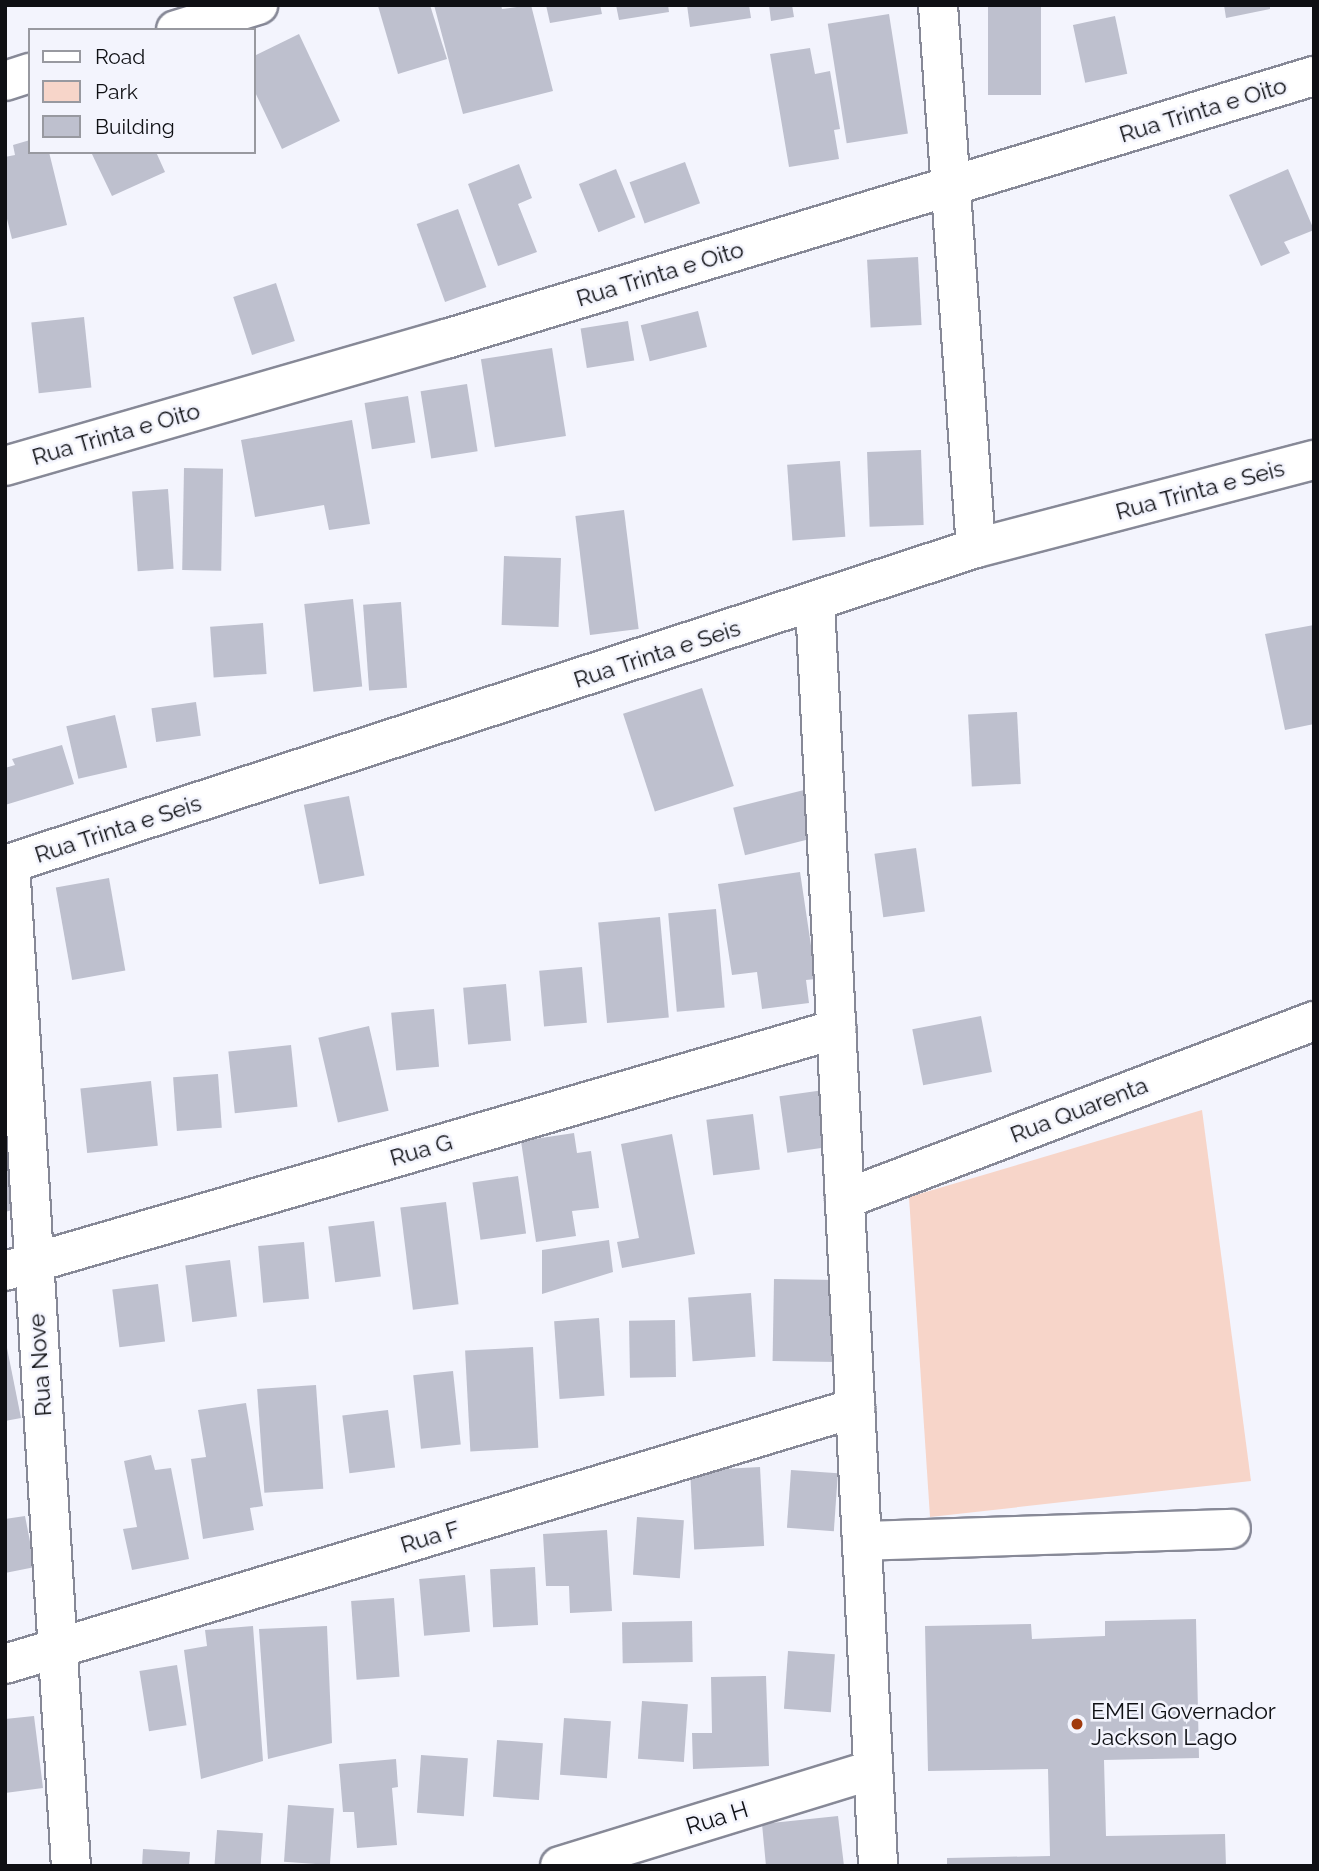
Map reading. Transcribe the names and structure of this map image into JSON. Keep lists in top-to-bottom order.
{
  "streets": {
    "street": [
      "Rua Trinta e Oito",
      "Rua Trinta e Seis",
      "Rua Quarenta",
      "Rua G",
      "Rua Nove",
      "Rua F",
      "Rua H"
    ]
  },
  "crossings": [
    ["Rua Trinta e Seis", "Rua Nove"],
    ["Rua G", "Rua Nove"],
    ["Rua Nove", "Rua F"]
  ],
  "places": ["EMEI Governador Jackson Lago"],
  "legend": ["Road", "Park", "Building"]
}
